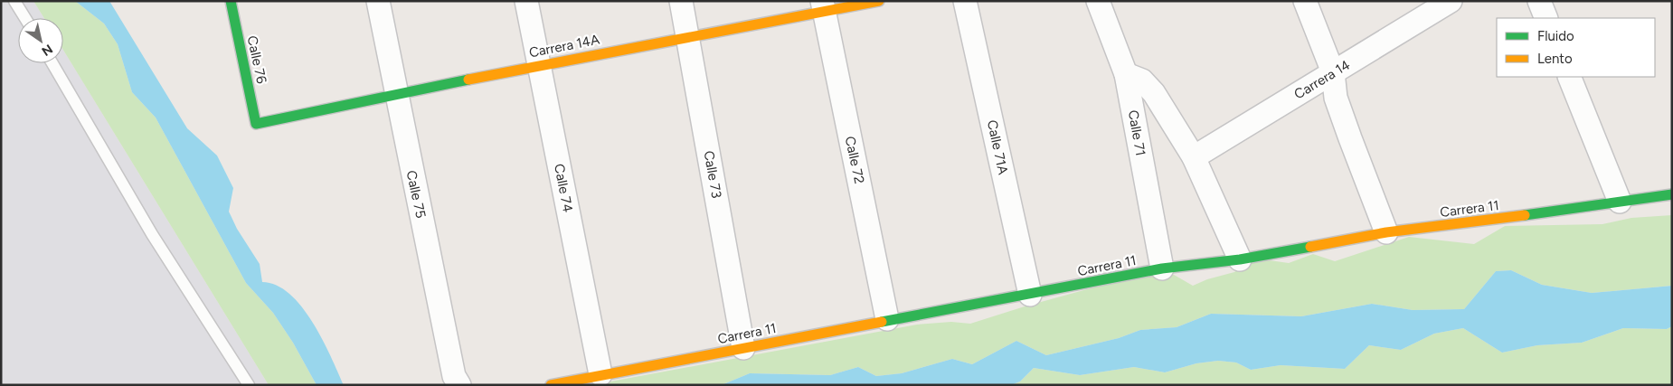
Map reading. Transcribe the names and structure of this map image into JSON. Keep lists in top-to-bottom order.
{
  "streets": {
    "street": [
      "Carrera 14A",
      "Calle 76",
      "Carrera 14",
      "Calle 71",
      "Calle 71A",
      "Calle 72",
      "Calle 73",
      "Calle 74",
      "Calle 75",
      "Carrera 11"
    ]
  },
  "crossings": [
    ["Carrera 14A", "Calle 76"],
    ["Carrera 14A", "Calle 72"],
    ["Carrera 14A", "Calle 73"],
    ["Carrera 14A", "Calle 74"],
    ["Carrera 14A", "Calle 75"],
    ["Calle 71", "Carrera 11"],
    ["Calle 71A", "Carrera 11"],
    ["Calle 72", "Carrera 11"],
    ["Calle 73", "Carrera 11"],
    ["Calle 74", "Carrera 11"]
  ],
  "legend": ["Fluido", "Lento"],
  "north": "bottom right"
}
